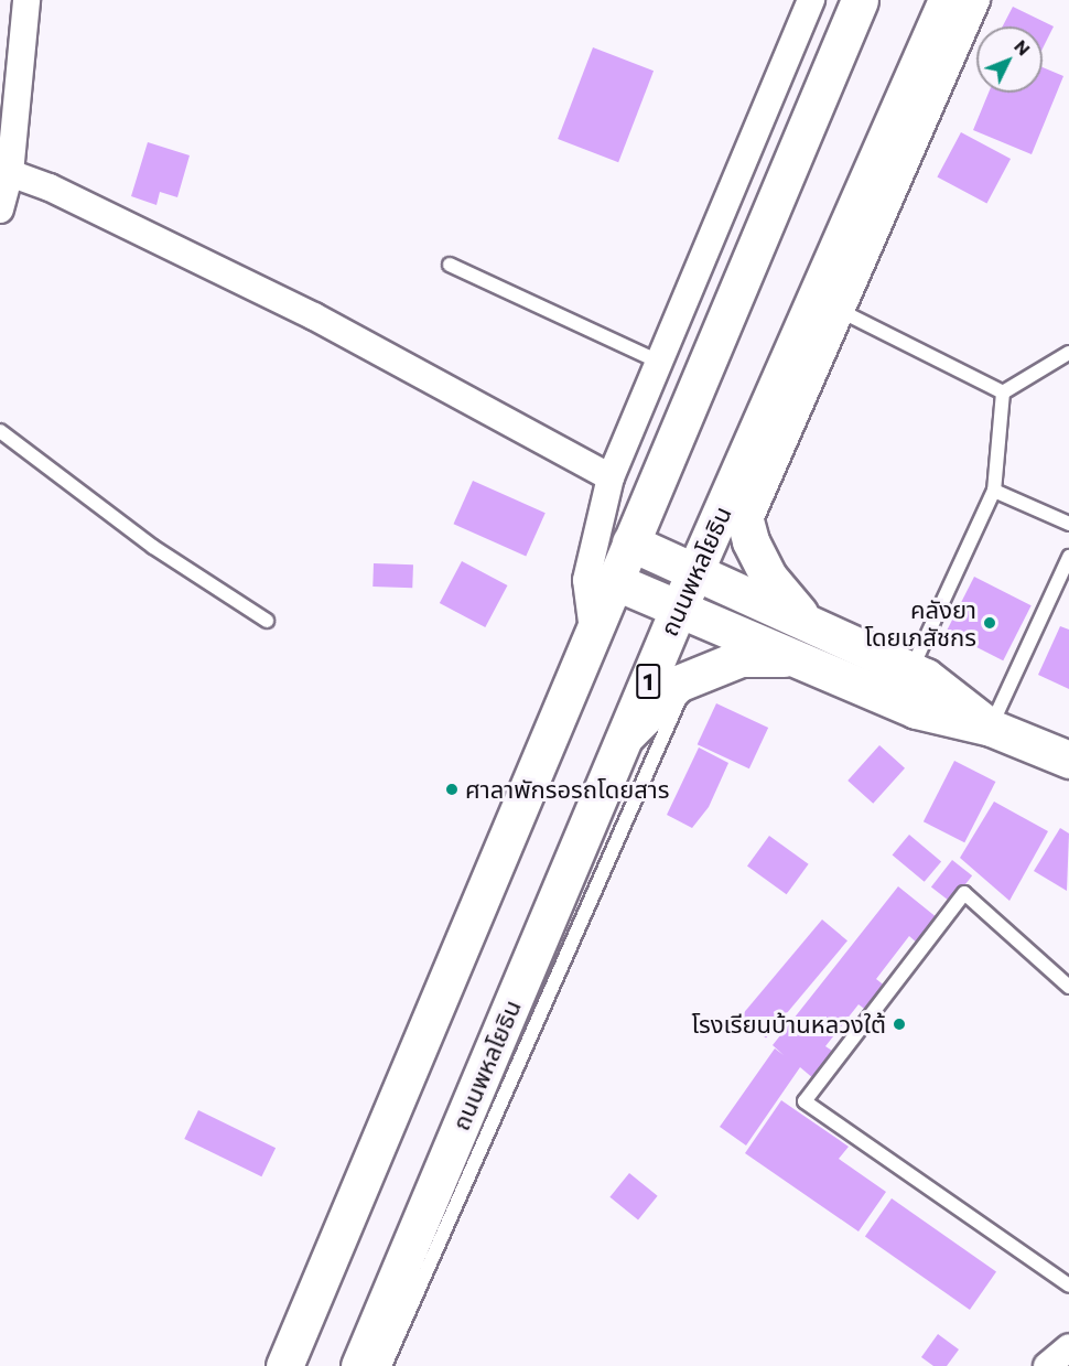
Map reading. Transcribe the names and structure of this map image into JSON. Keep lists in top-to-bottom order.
{
  "streets": {
    "main road": ["ถนนพหลโยธิน", "1"]
  },
  "places": ["คลังยา โดยเภสัชกร", "ศาลาพักรอรถโดยสาร", "โรงเรียนบ้านหลวงใต้"],
  "north": "top right"
}
